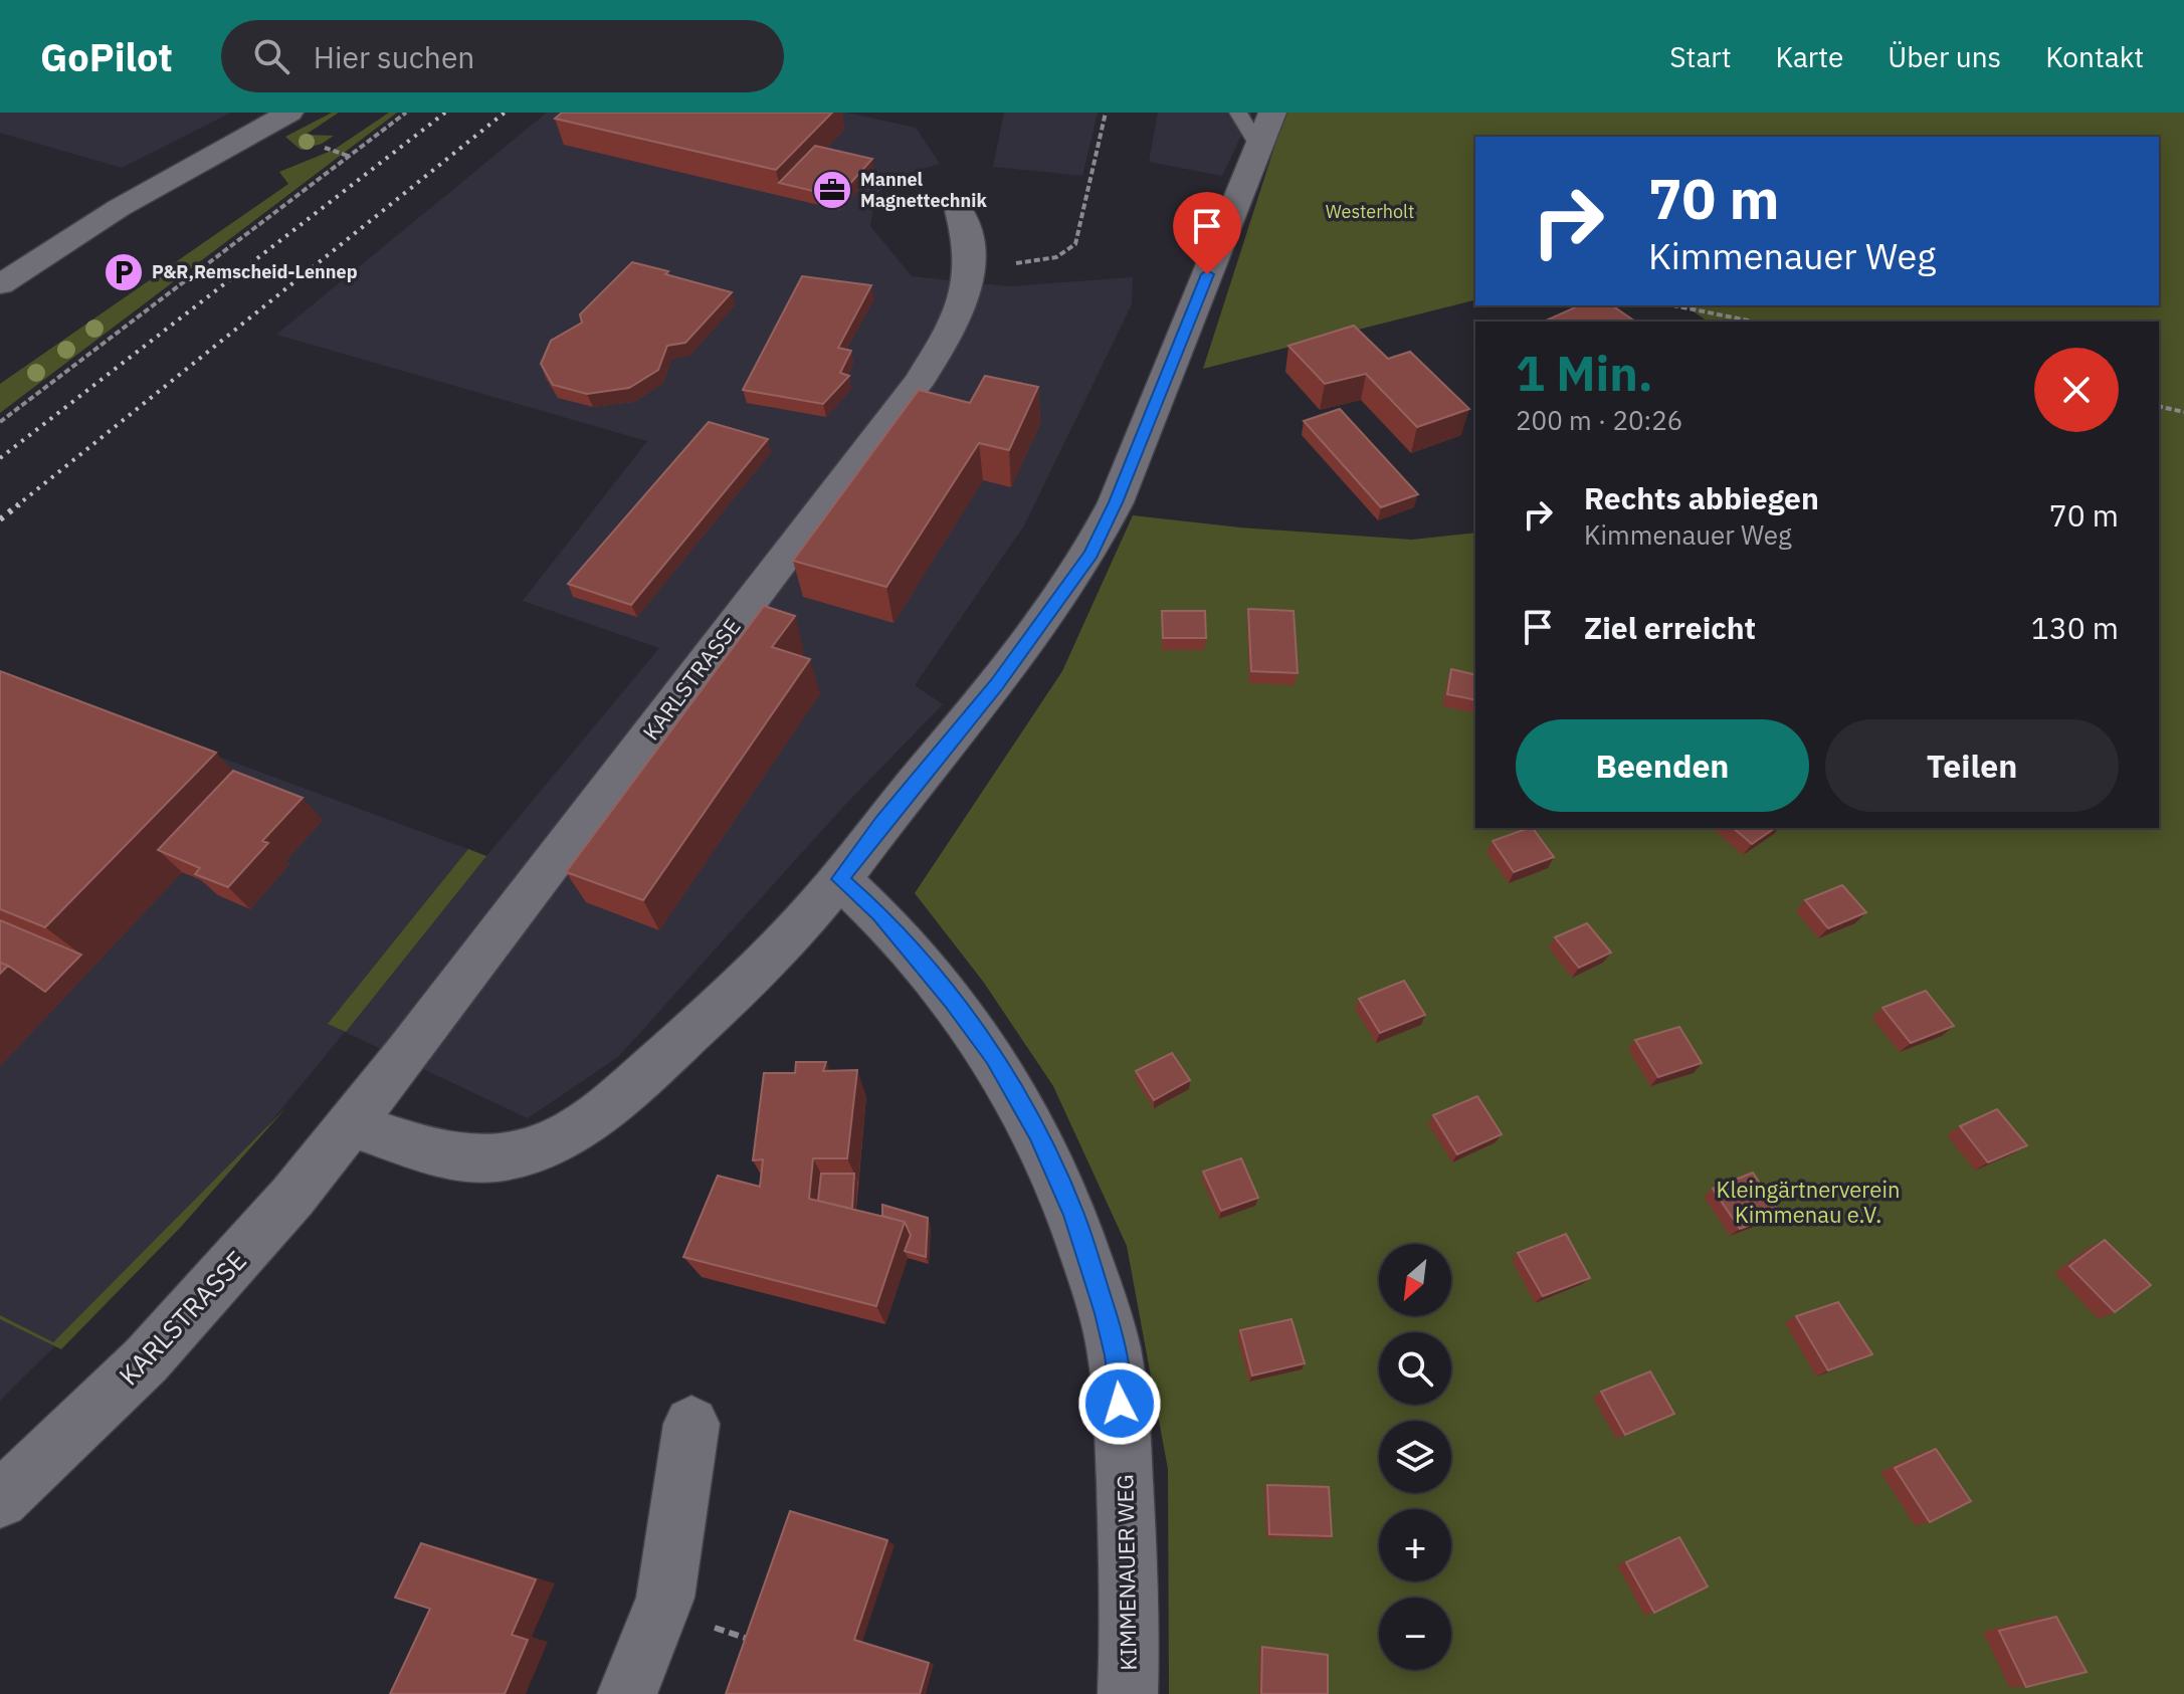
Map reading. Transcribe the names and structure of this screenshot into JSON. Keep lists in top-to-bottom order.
{
  "streets": {
    "street": ["KARLSTRASSE", "KIMMENAUER WEG"]
  },
  "parks": ["Westerholt", "Kleingärtnerverein Kimmenau e.V."],
  "places": {
    "office": ["Mannel Magnettechnik"],
    "parking": ["P&R,Remscheid-Lennep"]
  },
  "north": "bottom left",
  "page": {
    "header": "GoPilot",
    "search": "Hier suchen",
    "nav": [
      "Start",
      "Karte",
      "Über uns",
      "Kontakt"
    ],
    "turn": ["70 m", "Kimmenauer Weg"],
    "heading": ["1 Min.", "200 m · 20:26"],
    "list": [
      {
        "name": "Rechts abbiegen",
        "note": "Kimmenauer Weg",
        "value": "70 m"
      },
      {
        "name": "Ziel erreicht",
        "value": "130 m"
      }
    ],
    "buttons": ["Beenden", "Teilen"],
    "map_buttons": ["+", "−"]
  }
}
